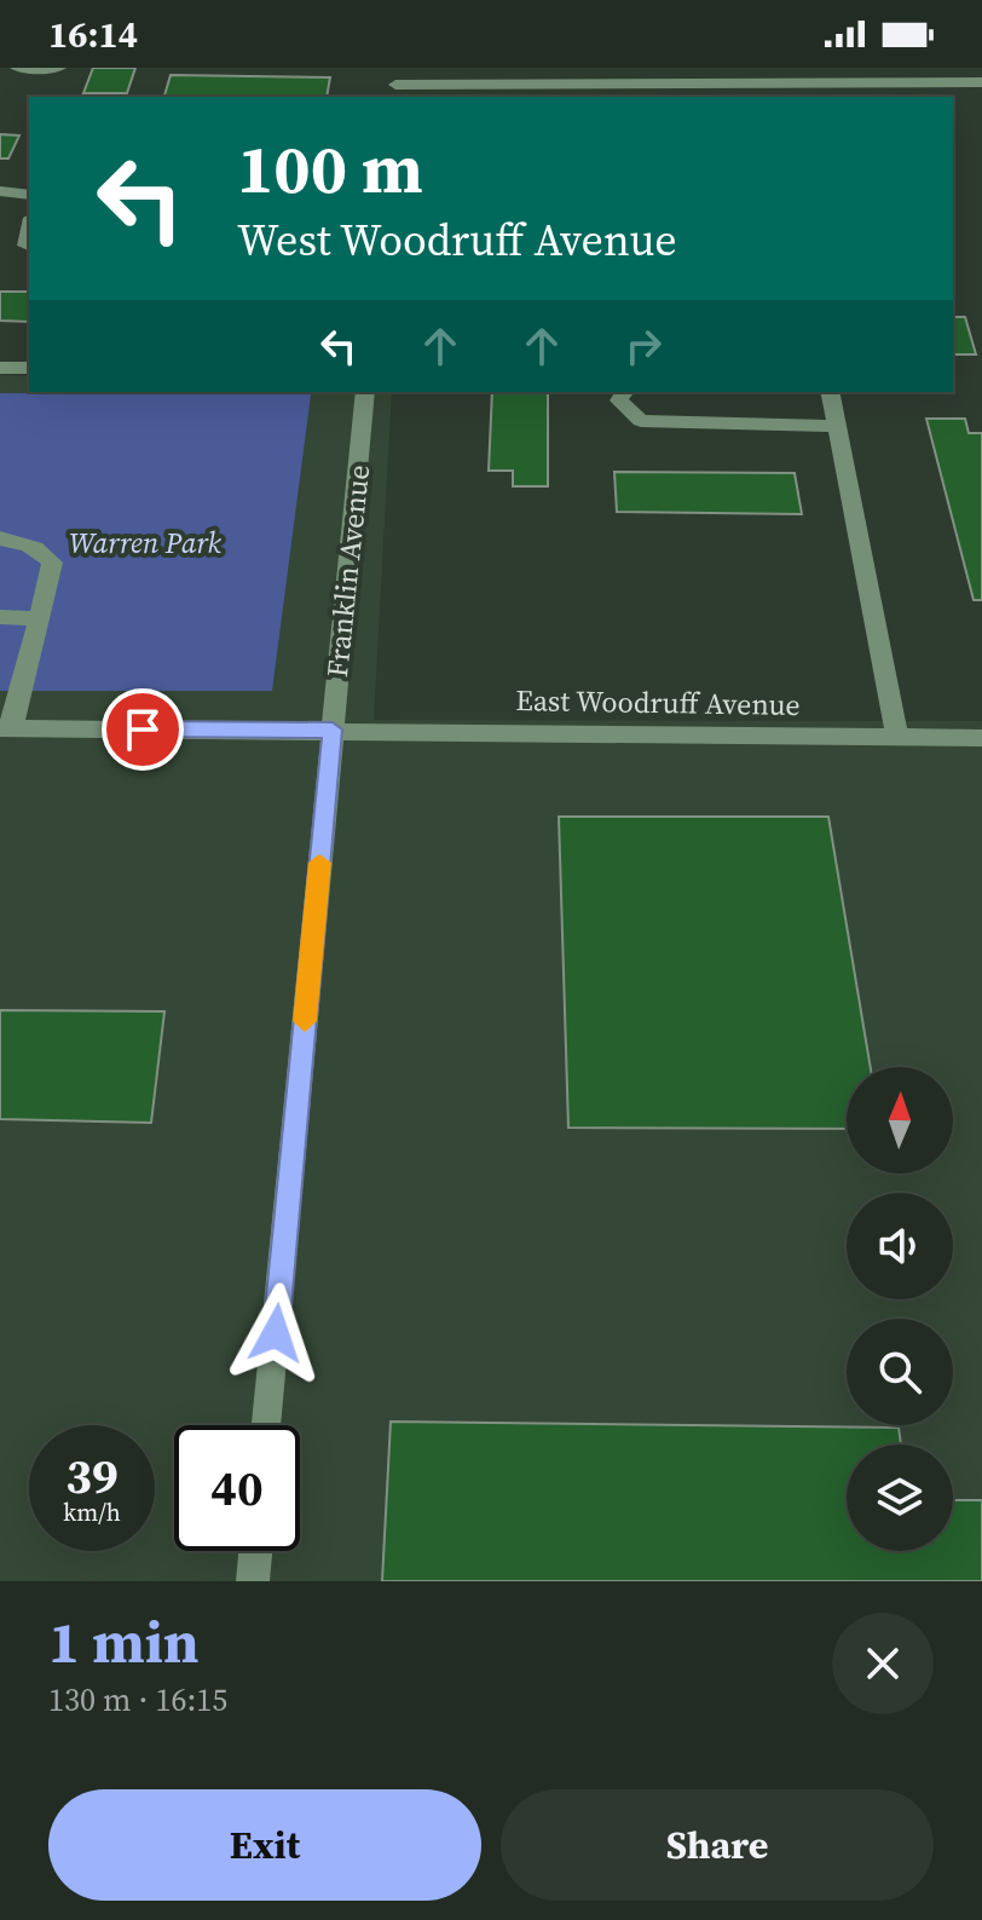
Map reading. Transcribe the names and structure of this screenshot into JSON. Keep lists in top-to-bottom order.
{
  "streets": {
    "street": ["Franklin Avenue", "East Woodruff Avenue"]
  },
  "crossings": [
    ["Franklin Avenue", "East Woodruff Avenue"]
  ],
  "parks": ["Warren Park"],
  "north": "top",
  "page": {
    "status": "16:14",
    "turn": ["100 m", "West Woodruff Avenue"],
    "speed": "39 km/h",
    "limit": "40",
    "heading": ["1 min", "130 m · 16:15"],
    "buttons": ["Exit", "Share"]
  }
}
